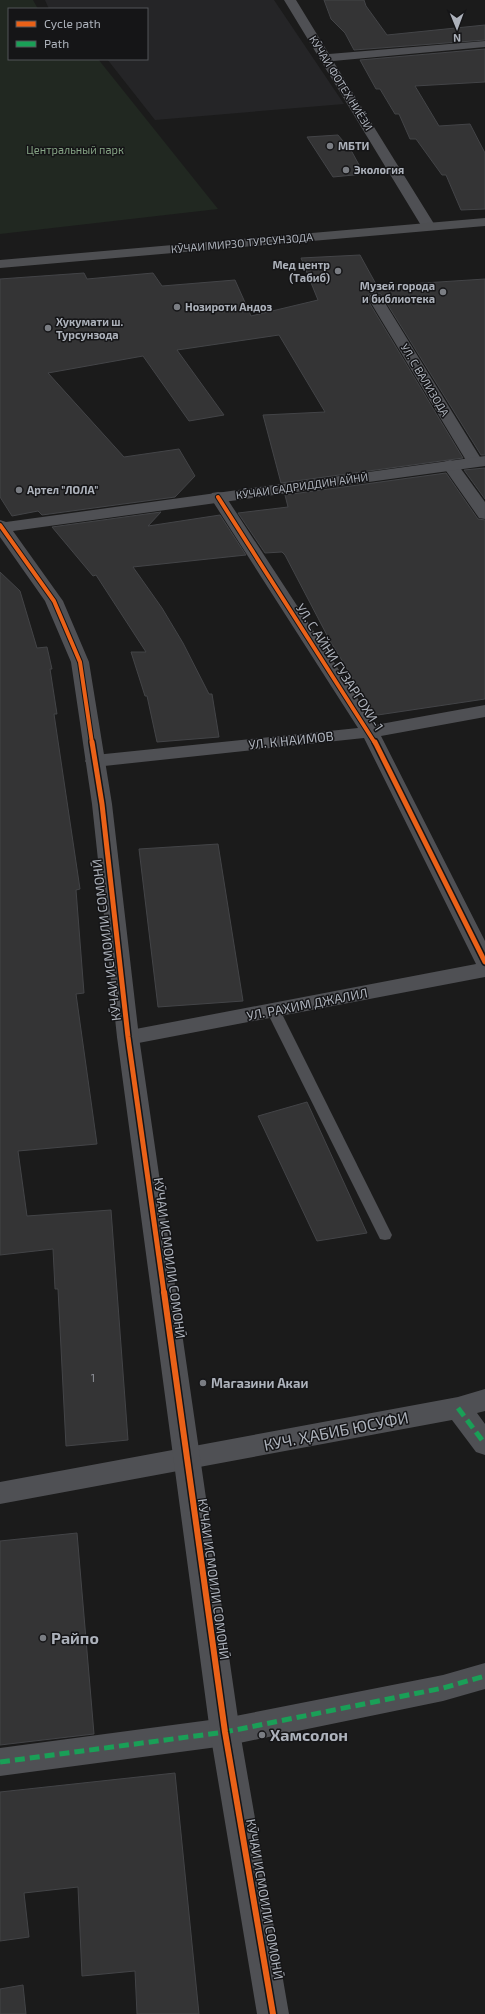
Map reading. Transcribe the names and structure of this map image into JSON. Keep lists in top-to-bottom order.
{
  "streets": {
    "main road": ["КӮЧАИ МИРЗО ТУРСУНЗОДА"],
    "street": [
      "КӮЧАИ ФОТЕХ НИЁЗИ",
      "УЛ. С ВАЛИЗОДА",
      "КӮЧАИ САДРИДДИН АЙНӢ",
      "УЛ. С АЙНИ ГУЗАРГОХИ-1",
      "УЛ. К НАИМОВ",
      "КӮЧАИ ИСМОИЛИ СОМОНӢ",
      "УЛ. РАХИМ ДЖАЛИЛ",
      "КУЧ. ҲАБИБ ЮСУФИ"
    ]
  },
  "crossings": [
    ["КӮЧАИ ФОТЕХ НИЁЗИ", "КӮЧАИ МИРЗО ТУРСУНЗОДА"],
    ["УЛ. С ВАЛИЗОДА", "КӮЧАИ САДРИДДИН АЙНӢ"],
    ["КӮЧАИ САДРИДДИН АЙНӢ", "УЛ. С АЙНИ ГУЗАРГОХИ-1"],
    ["КӮЧАИ САДРИДДИН АЙНӢ", "КӮЧАИ ИСМОИЛИ СОМОНӢ"],
    ["УЛ. С АЙНИ ГУЗАРГОХИ-1", "УЛ. К НАИМОВ"],
    ["УЛ. К НАИМОВ", "КӮЧАИ ИСМОИЛИ СОМОНӢ"],
    ["КӮЧАИ ИСМОИЛИ СОМОНӢ", "УЛ. РАХИМ ДЖАЛИЛ"],
    ["КӮЧАИ ИСМОИЛИ СОМОНӢ", "КУЧ. ҲАБИБ ЮСУФИ"]
  ],
  "parks": ["Центральный парк"],
  "places": [
    "МБТИ",
    "Экология",
    "Мед центр (Табиб)",
    "Музей города и библиотека",
    "Нозироти Андоз",
    "Хукумати ш. Турсунзода",
    "Артел \"ЛОЛА\"",
    "Магазини Акаи",
    "Райпо",
    "Хамсолон"
  ],
  "house_numbers": ["1"],
  "legend": ["Cycle path", "Path"],
  "north": "bottom"
}
